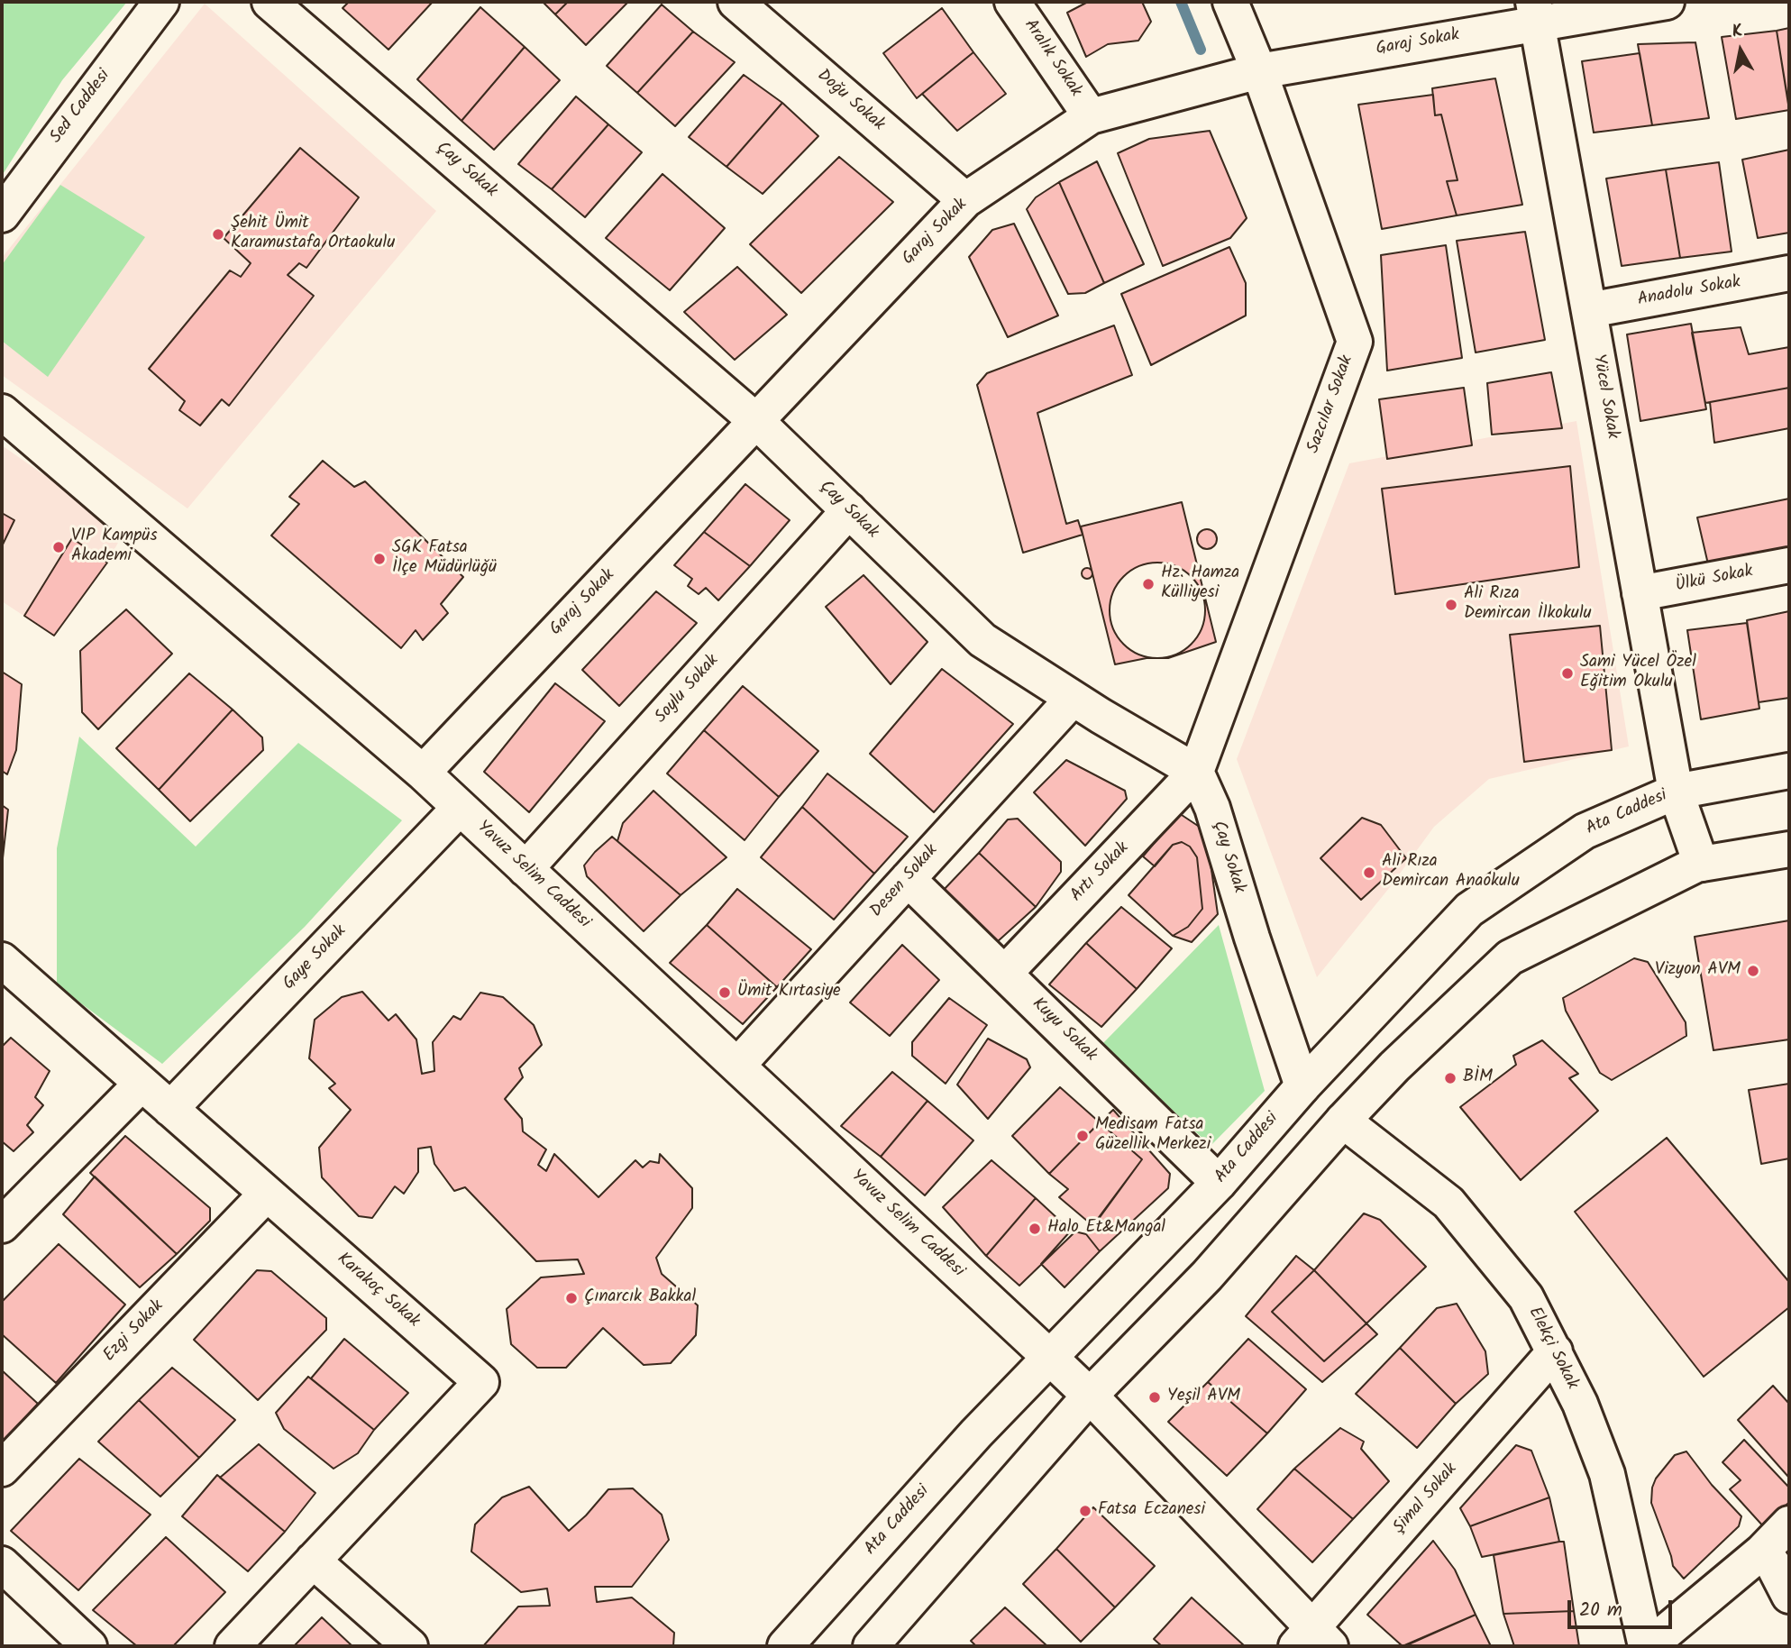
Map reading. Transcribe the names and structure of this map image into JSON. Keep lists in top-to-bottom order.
{
  "streets": {
    "street": [
      "Garaj Sokak",
      "Aralık Sokak",
      "Doğu Sokak",
      "Sed Caddesi",
      "Çay Sokak",
      "Anadolu Sokak",
      "Yücel Sokak",
      "Sazcılar Sokak",
      "Ülkü Sokak",
      "Soylu Sokak",
      "Ata Caddesi",
      "Artı Sokak",
      "Yavuz Selim Caddesi",
      "Desen Sokak",
      "Gaye Sokak",
      "Kuyu Sokak",
      "Karakoç Sokak",
      "Ezgi Sokak",
      "Elekçi Sokak",
      "Şimal Sokak"
    ]
  },
  "crossings": [
    ["Garaj Sokak", "Aralık Sokak"],
    ["Garaj Sokak", "Doğu Sokak"],
    ["Garaj Sokak", "Çay Sokak"],
    ["Garaj Sokak", "Yücel Sokak"],
    ["Garaj Sokak", "Sazcılar Sokak"],
    ["Garaj Sokak", "Yavuz Selim Caddesi"],
    ["Çay Sokak", "Sazcılar Sokak"],
    ["Çay Sokak", "Soylu Sokak"],
    ["Çay Sokak", "Ata Caddesi"],
    ["Çay Sokak", "Artı Sokak"],
    ["Çay Sokak", "Desen Sokak"],
    ["Çay Sokak", "Elekçi Sokak"],
    ["Anadolu Sokak", "Yücel Sokak"],
    ["Yücel Sokak", "Ülkü Sokak"],
    ["Yücel Sokak", "Ata Caddesi"],
    ["Sazcılar Sokak", "Artı Sokak"],
    ["Soylu Sokak", "Yavuz Selim Caddesi"],
    ["Ata Caddesi", "Yavuz Selim Caddesi"],
    ["Ata Caddesi", "Kuyu Sokak"],
    ["Ata Caddesi", "Elekçi Sokak"],
    ["Artı Sokak", "Kuyu Sokak"],
    ["Yavuz Selim Caddesi", "Desen Sokak"],
    ["Yavuz Selim Caddesi", "Gaye Sokak"],
    ["Desen Sokak", "Kuyu Sokak"],
    ["Gaye Sokak", "Karakoç Sokak"],
    ["Karakoç Sokak", "Ezgi Sokak"],
    ["Elekçi Sokak", "Şimal Sokak"]
  ],
  "places": [
    "Şehit Ümit Karamustafa Ortaokulu",
    "VIP Kampüs Akademi",
    "SGK Fatsa İlçe Müdürlüğü",
    "Hz. Hamza Külliyesi",
    "Ali Rıza Demircan İlkokulu",
    "Sami Yücel Özel Eğitim Okulu",
    "Ali Rıza Demircan Anaokulu",
    "Vizyon AVM",
    "Ümit Kırtasiye",
    "BİM",
    "Medisam Fatsa Güzellik Merkezi",
    "Halo Et&Mangal",
    "Çınarcık Bakkal",
    "Yeşil AVM",
    "Fatsa Eczanesi"
  ],
  "scale_bar": "20 m",
  "north": "top"
}
